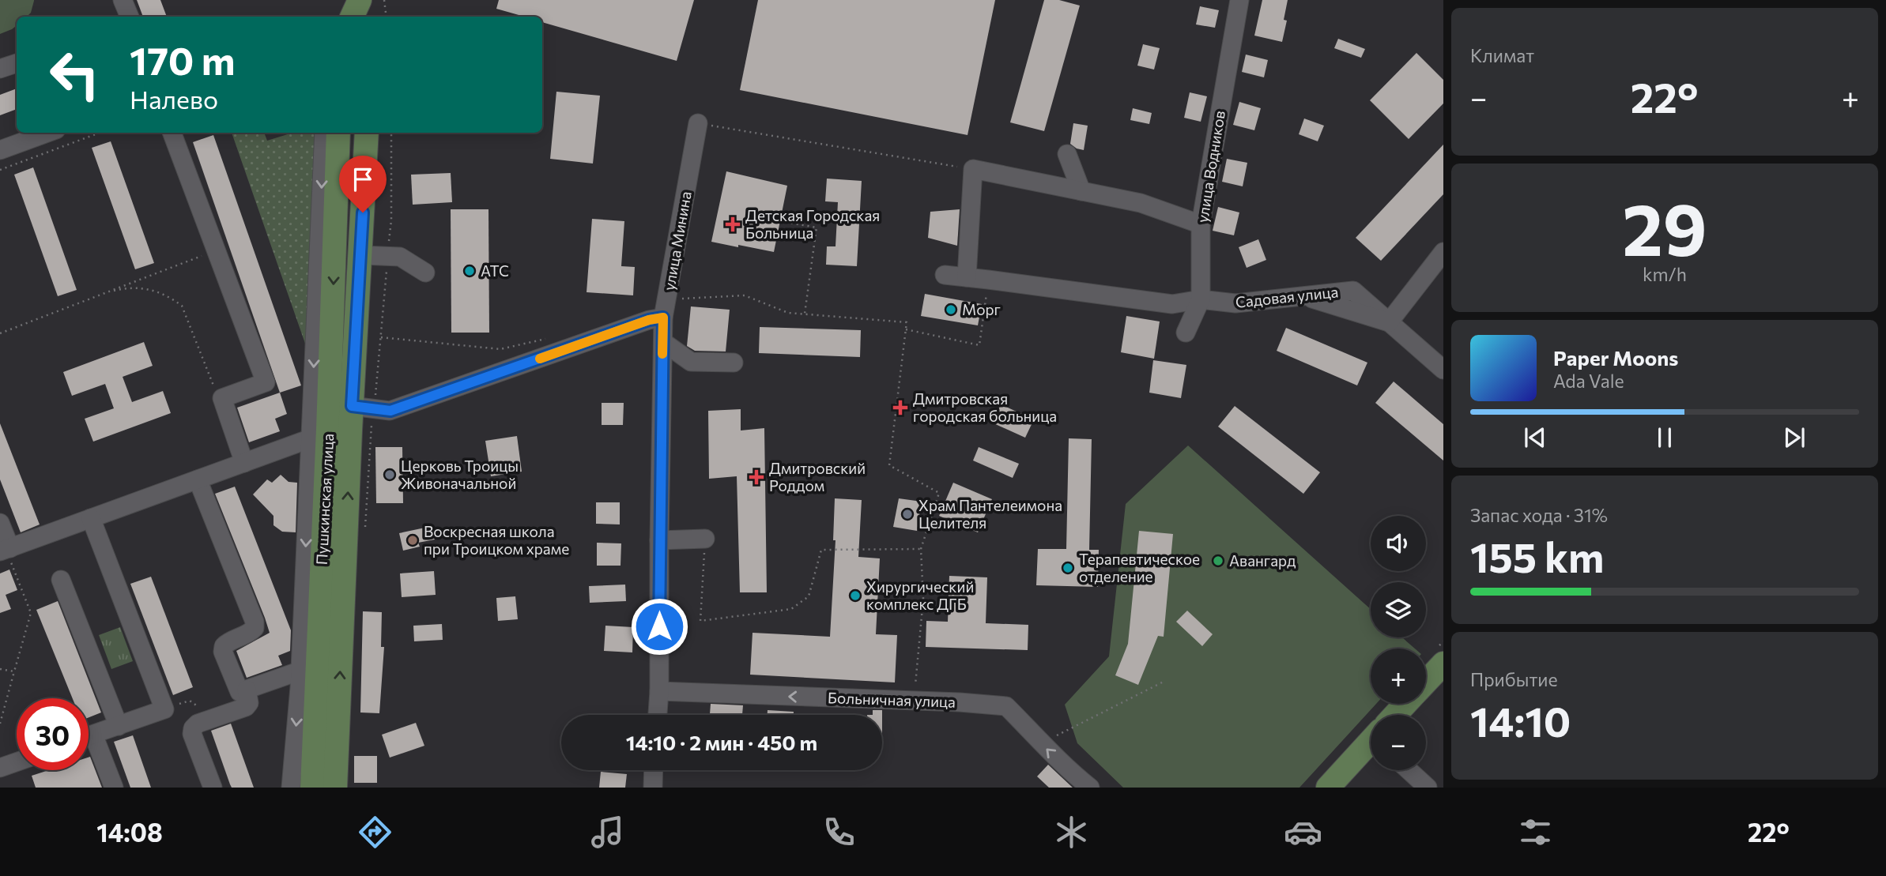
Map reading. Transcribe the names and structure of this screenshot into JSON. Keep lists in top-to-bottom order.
{
  "streets": {
    "main road": ["Пушкинская улица"],
    "street": [
      "улица Водников",
      "улица Минина",
      "Садовая улица",
      "Больничная улица"
    ]
  },
  "crossings": [
    ["улица Водников", "Садовая улица"],
    ["улица Минина", "Больничная улица"]
  ],
  "one_way": ["Больничная улица"],
  "places": {
    "health": ["Детская Городская Больница", "Дмитровская городская больница", "Дмитровский Роддом"],
    "other": [
      "АТС",
      "Морг",
      "Церковь Троицы Живоначальной",
      "Храм Пантелеимона Целителя",
      "Воскресная школа при Троицком храме",
      "Авангард",
      "Терапевтическое отделение",
      "Хирургический комплекс ДГБ"
    ]
  },
  "page": {
    "tile": [
      "Климат",
      ["29", "km/h"],
      ["Запас хода · 31%", "155 km"],
      ["Прибытие", "14:10"]
    ],
    "turn": ["170 m", "Налево"],
    "heat": ["−", "22°", "+"],
    "song": ["Paper Moons", "Ada Vale"],
    "map_buttons": ["+", "−"],
    "limit": "30",
    "trip": "14:10 · 2 мин · 450 m",
    "tabs": ["14:08", "22°"]
  }
}
